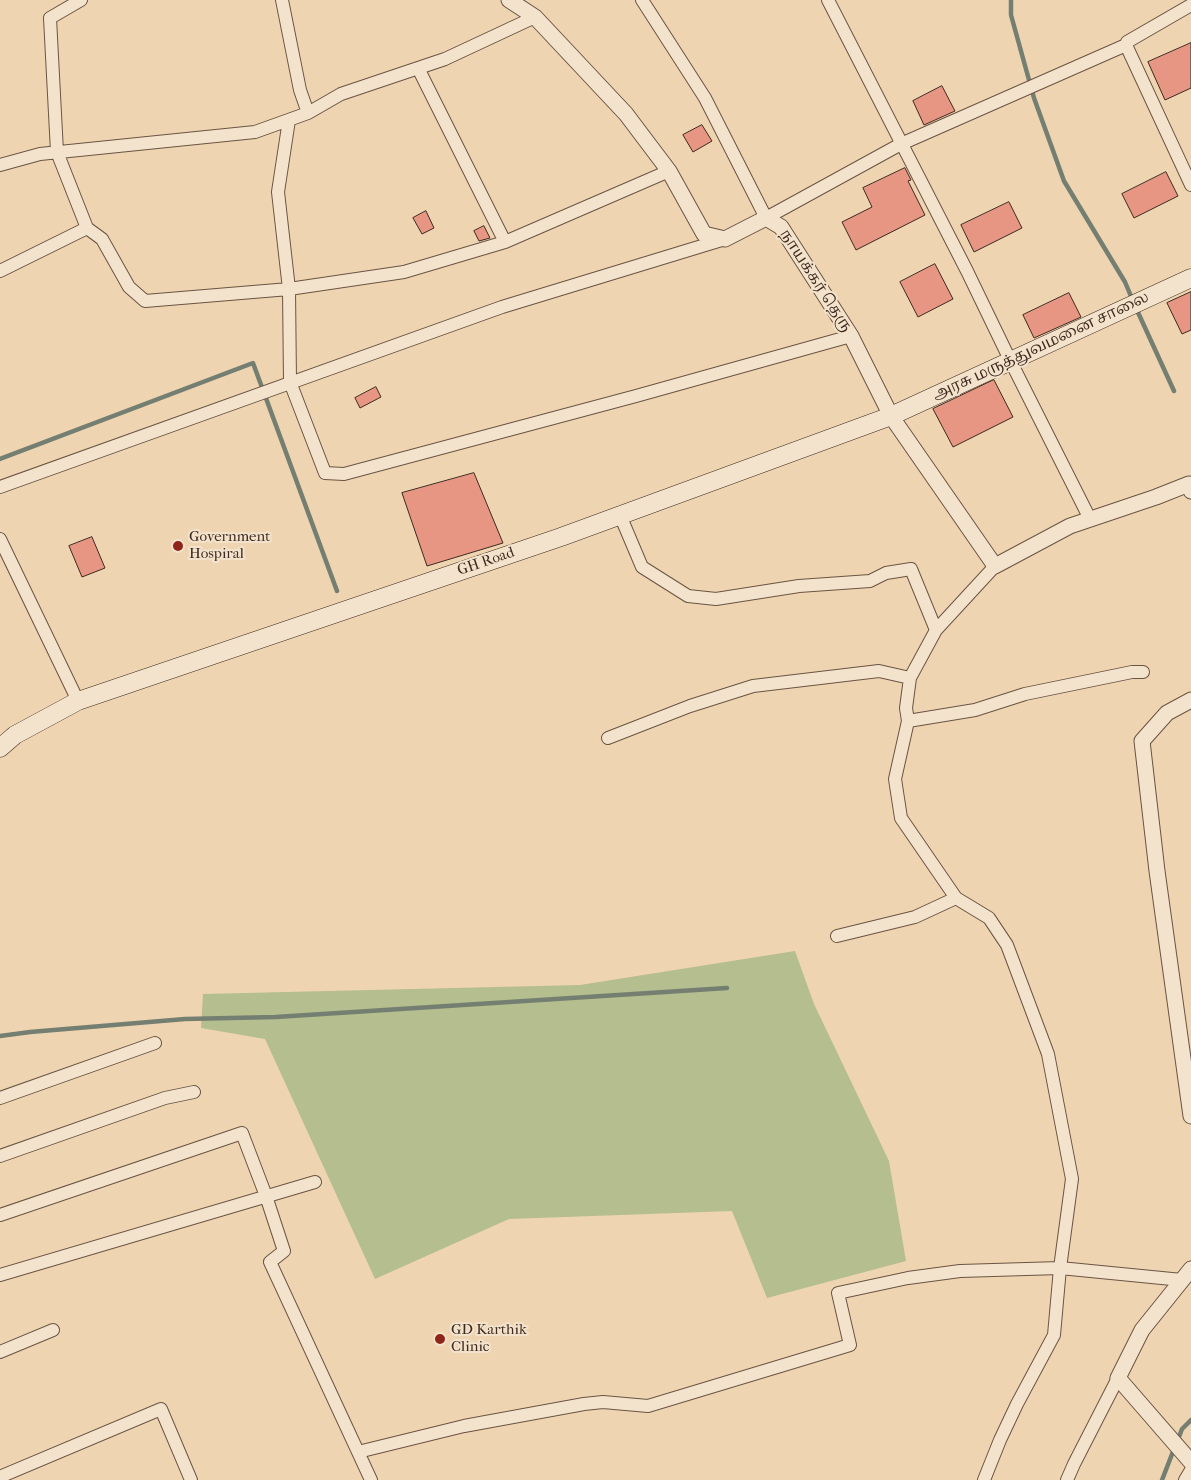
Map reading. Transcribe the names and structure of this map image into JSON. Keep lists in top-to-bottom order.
{
  "streets": {
    "main road": ["அரசு மருத்துவமனை சாலை", "GH Road"],
    "street": ["நாயக்கர் தெரு"]
  },
  "crossings": [
    ["நாயக்கர் தெரு", "அரசு மருத்துவமனை சாலை"],
    ["நாயக்கர் தெரு", "GH Road"],
    ["அரசு மருத்துவமனை சாலை", "GH Road"]
  ],
  "places": ["Government Hospiral", "GD Karthik Clinic"]
}
